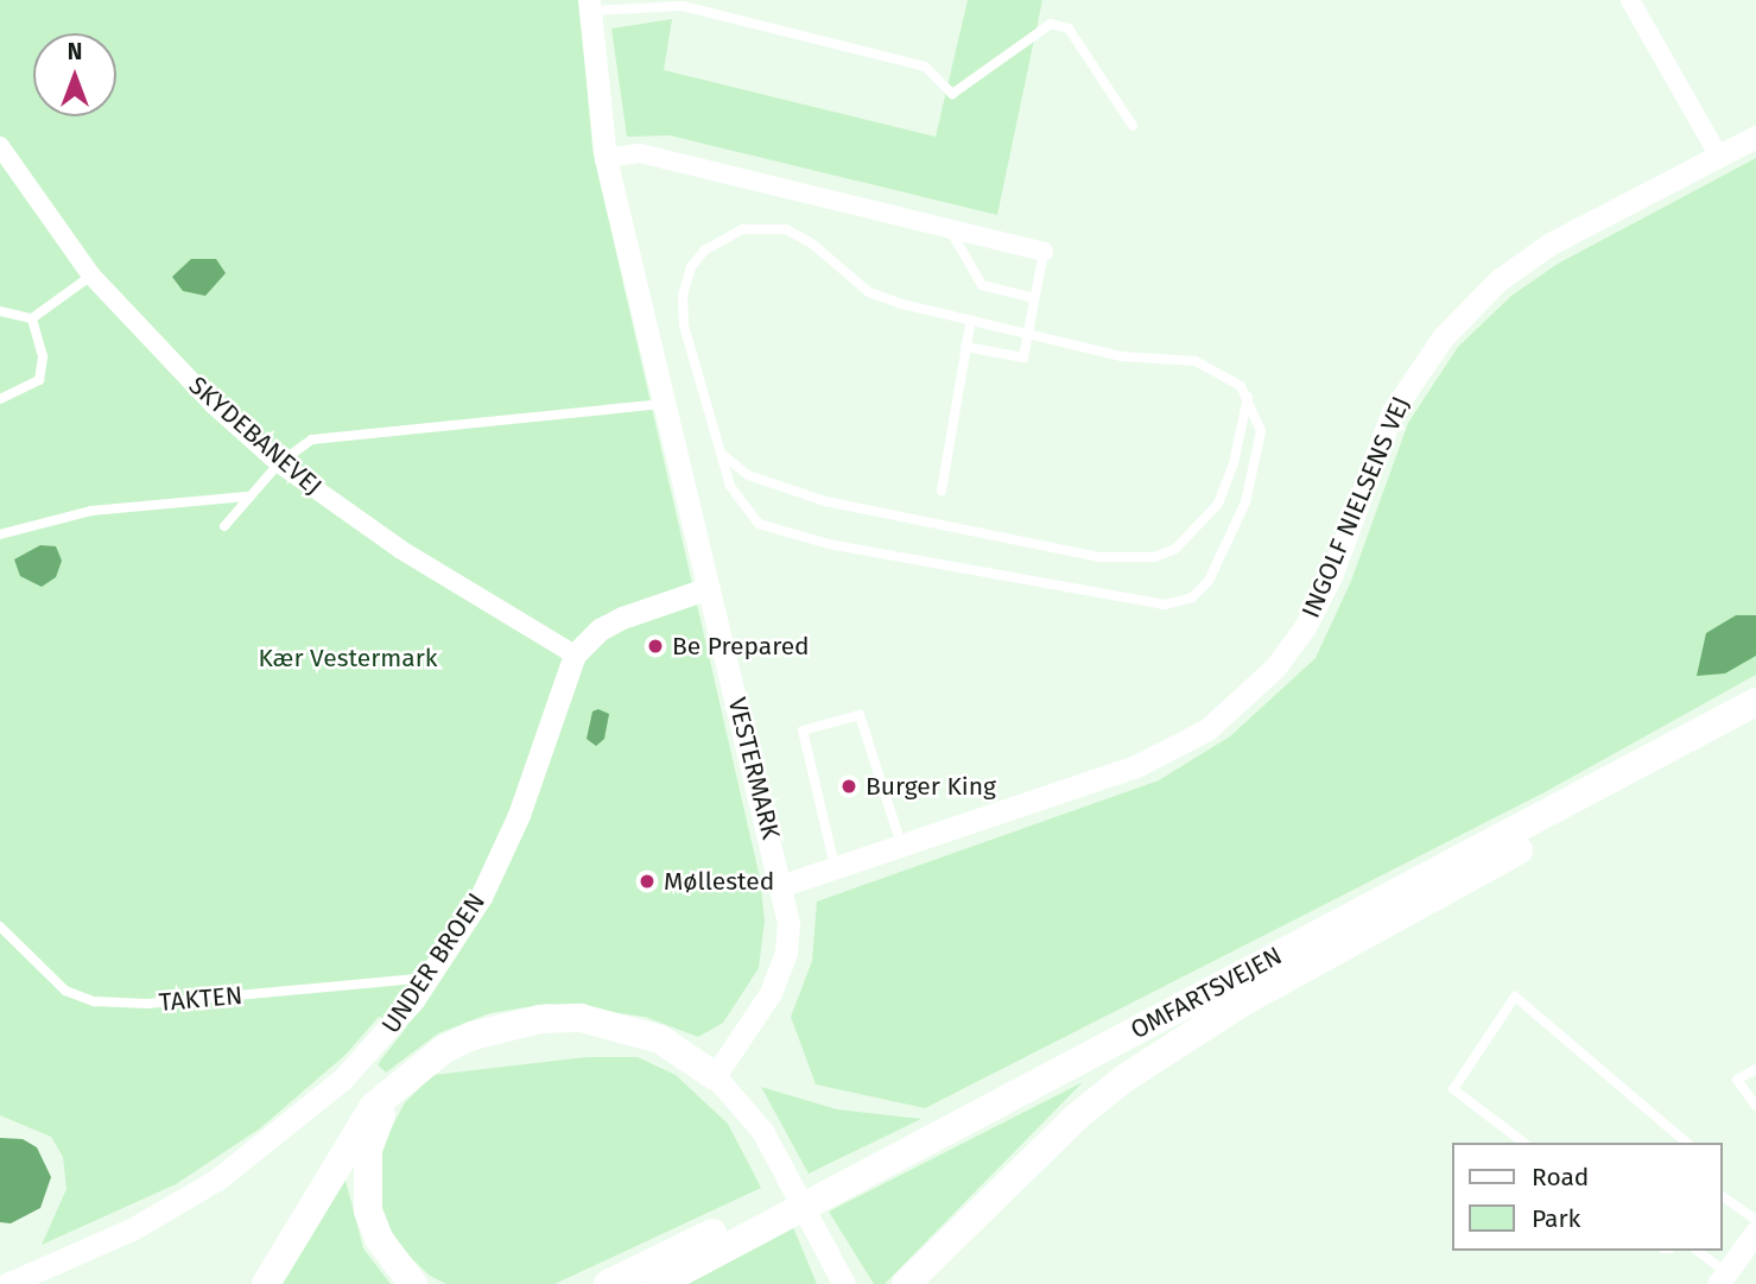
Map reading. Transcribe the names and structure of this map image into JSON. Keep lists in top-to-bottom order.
{
  "streets": {
    "highway": ["OMFARTSVEJEN"],
    "street": [
      "SKYDEBANEVEJ",
      "INGOLF NIELSENS VEJ",
      "VESTERMARK",
      "UNDER BROEN"
    ],
    "lane": ["TAKTEN"]
  },
  "crossings": [
    ["SKYDEBANEVEJ", "UNDER BROEN"],
    ["INGOLF NIELSENS VEJ", "VESTERMARK"],
    ["UNDER BROEN", "TAKTEN"]
  ],
  "parks": ["Kær Vestermark"],
  "places": ["Be Prepared", "Burger King", "Møllested"],
  "legend": ["Road", "Park"],
  "north": "top"
}
